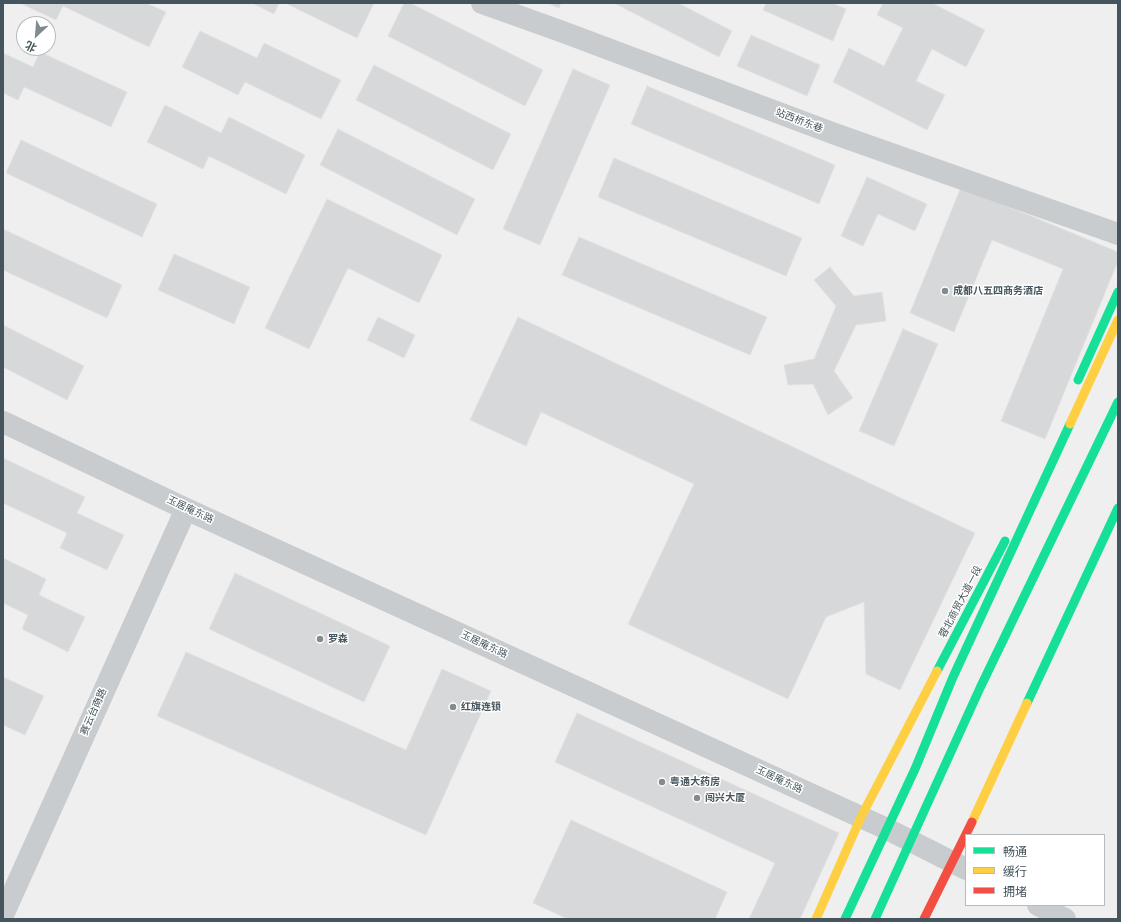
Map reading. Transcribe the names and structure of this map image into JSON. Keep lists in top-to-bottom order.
{
  "streets": {
    "main road": ["蓉北商贸大道一段"],
    "street": ["站西桥东巷", "玉居庵东路", "赛云台南路"]
  },
  "crossings": [
    ["玉居庵东路", "蓉北商贸大道一段"],
    ["玉居庵东路", "赛云台南路"]
  ],
  "places": [
    "成都八五四商务酒店",
    "罗森",
    "红旗连锁",
    "粤通大药房",
    "闯兴大厦"
  ],
  "legend": ["畅通", "缓行", "拥堵"],
  "north": "bottom left"
}
